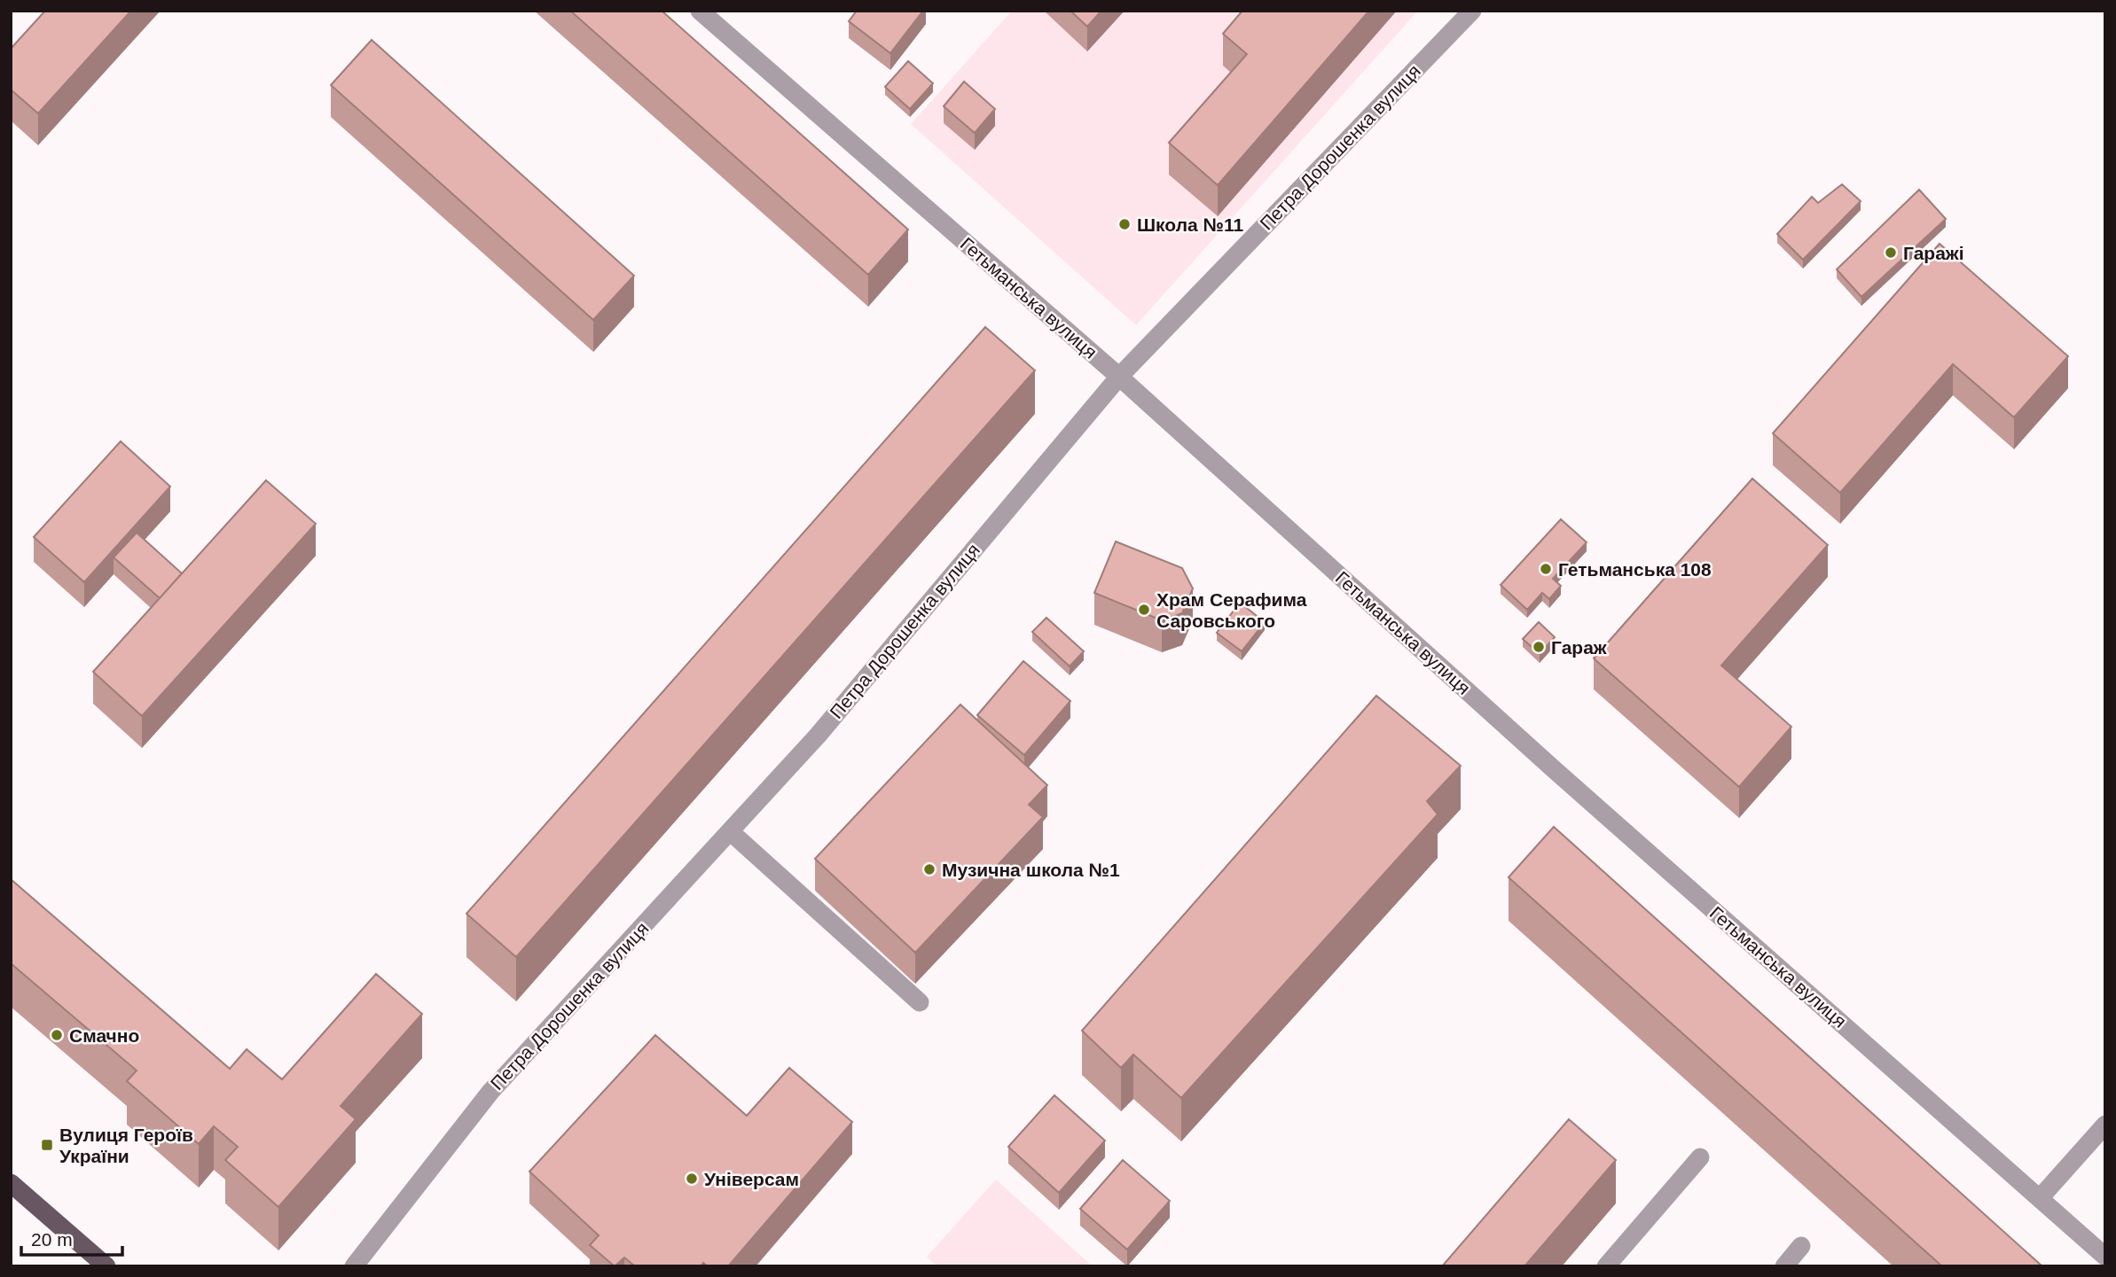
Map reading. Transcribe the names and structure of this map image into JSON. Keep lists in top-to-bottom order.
{
  "streets": {
    "street": ["Петра Дорошенка вулиця", "Гетьманська вулиця"]
  },
  "crossings": [
    ["Петра Дорошенка вулиця", "Гетьманська вулиця"]
  ],
  "places": {
    "other": [
      "Школа №11",
      "Гаражі",
      "Гетьманська 108",
      "Храм Серафима Саровського",
      "Гараж",
      "Музична школа №1",
      "Смачно",
      "Універсам"
    ],
    "transit": ["Вулиця Героїв України"]
  },
  "scale_bar": "20 m"
}
